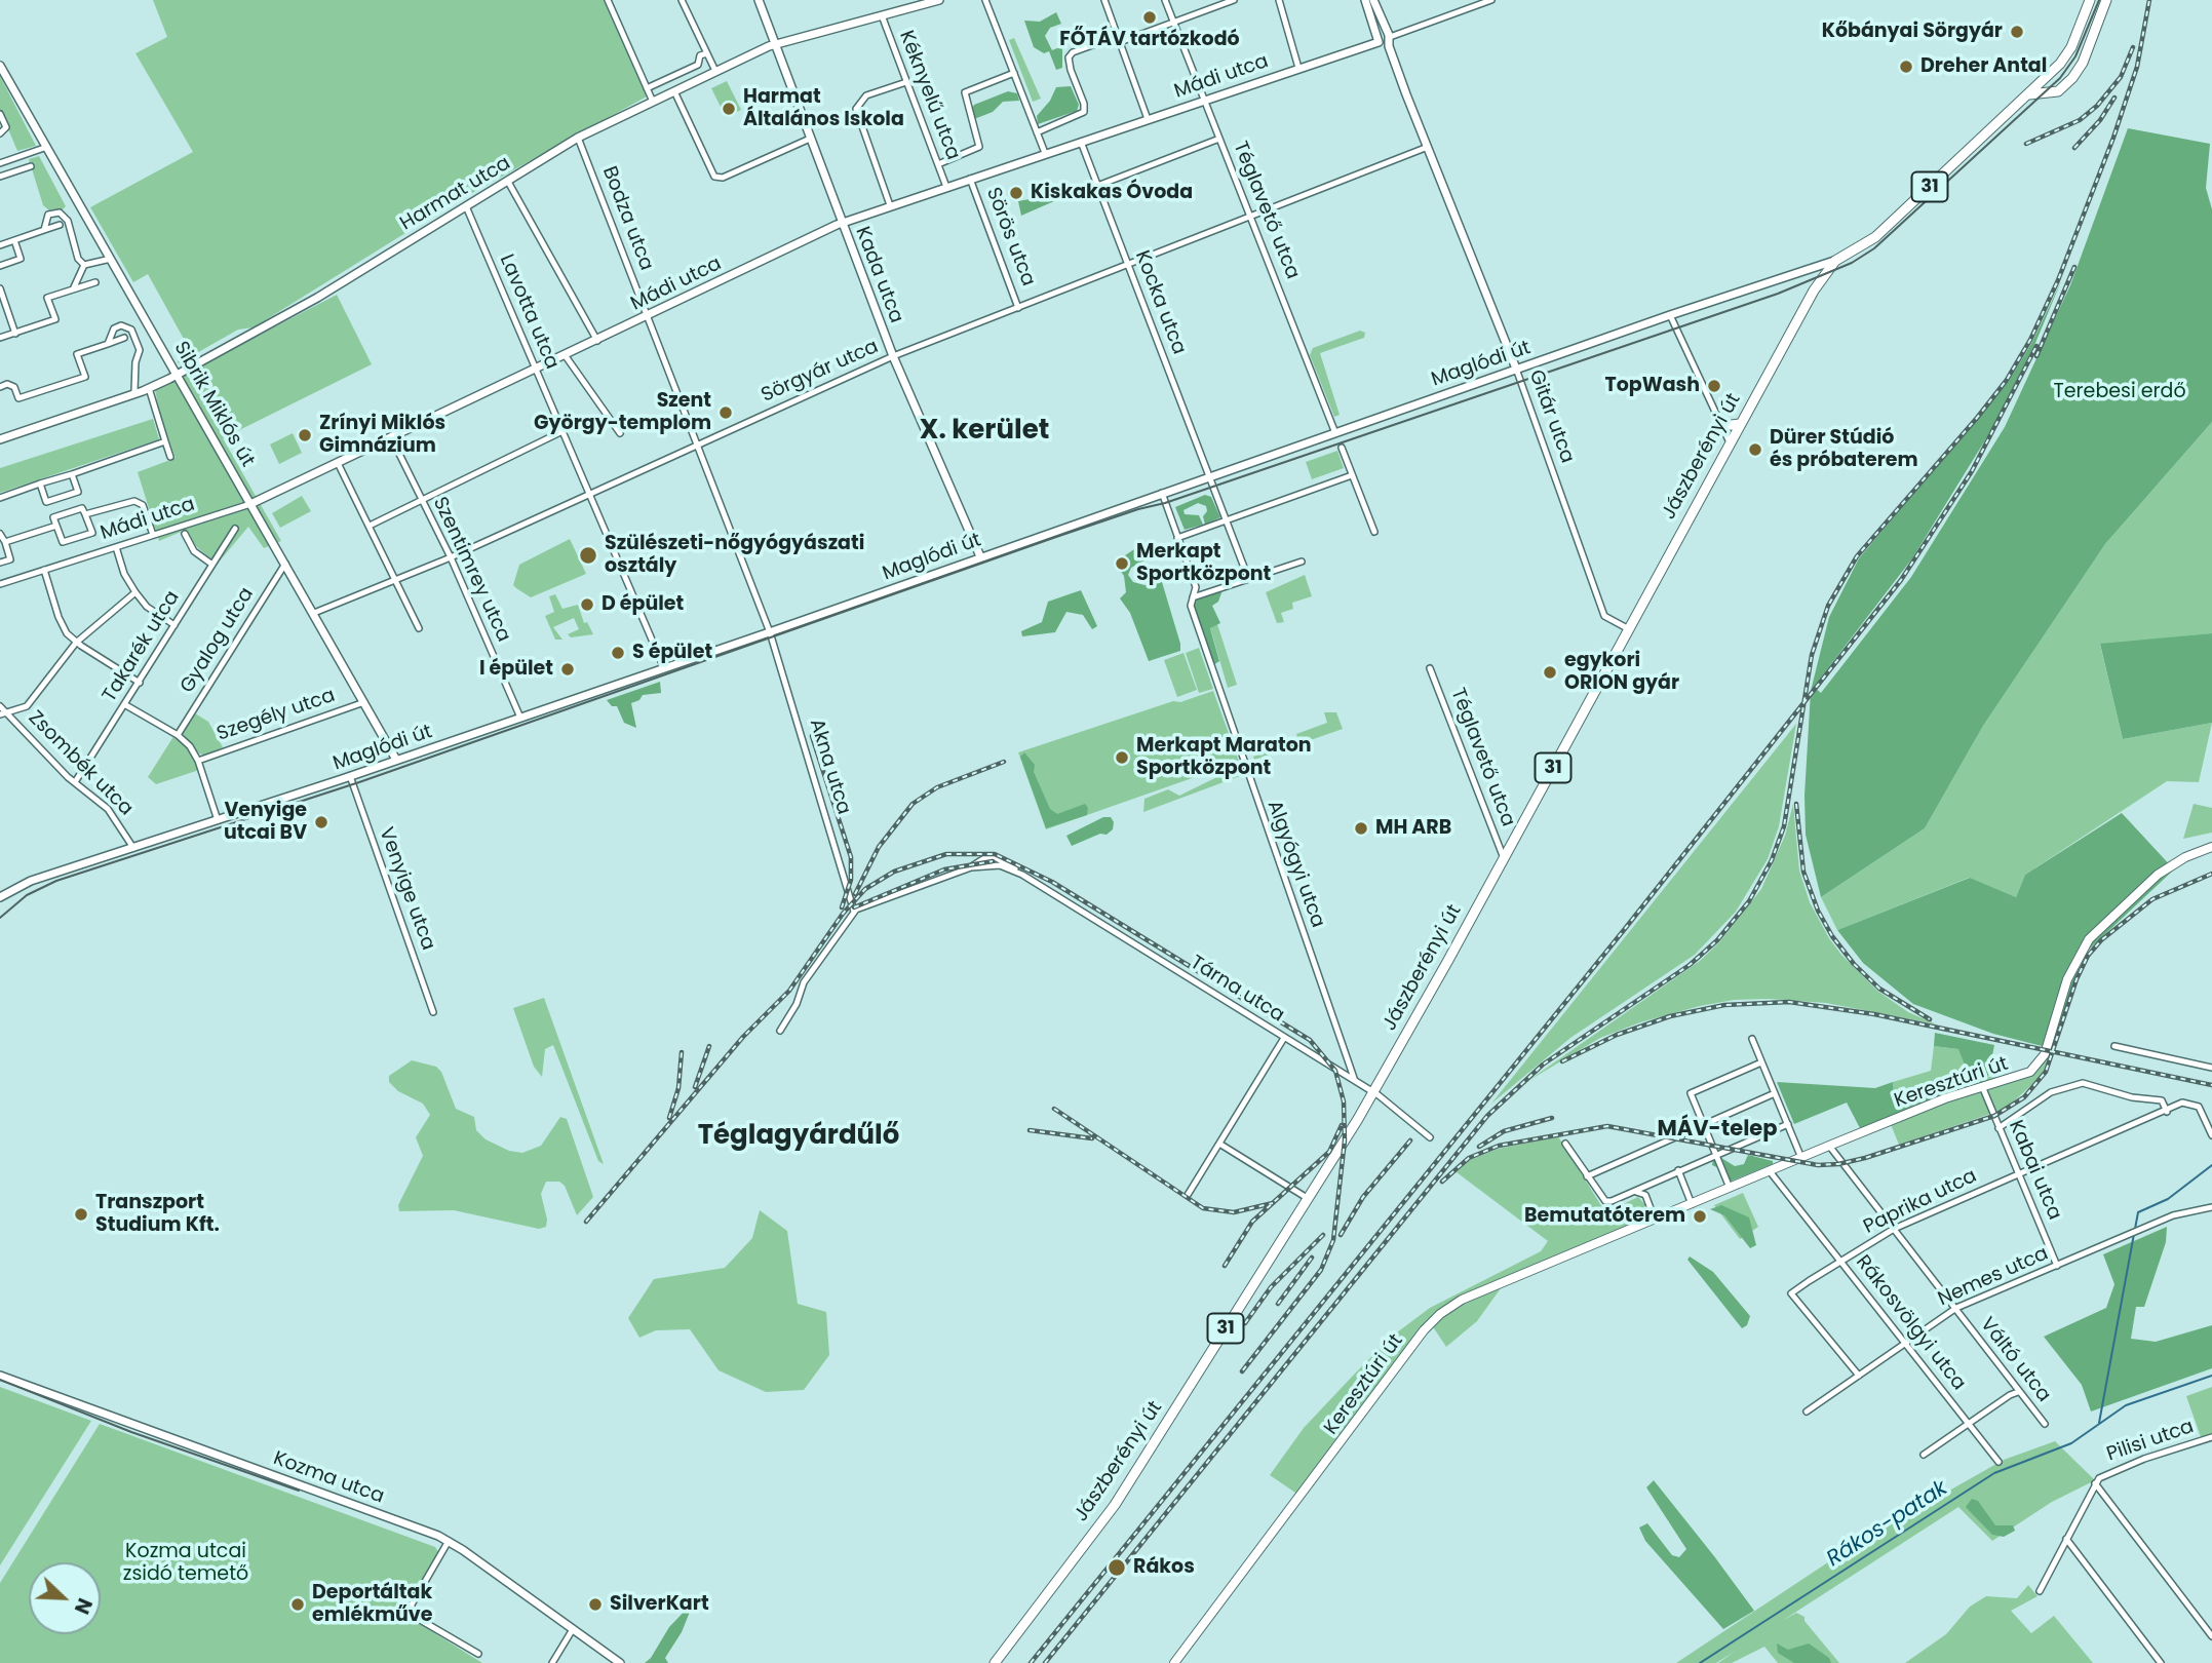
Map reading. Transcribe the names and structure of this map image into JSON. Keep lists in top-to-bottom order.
{
  "streets": {
    "main road": ["31", "Jászberényi út", "Keresztúri út"],
    "street": [
      "Mádi utca",
      "Kéknyelű utca",
      "Harmat utca",
      "Téglavető utca",
      "Bodza utca",
      "Sörös utca",
      "Kada utca",
      "Kocka utca",
      "Lavotta utca",
      "Maglódi út",
      "Sörgyár utca",
      "Sibrik Miklós út",
      "Gitár utca",
      "Szentimrey utca",
      "Gyalog utca",
      "Takarék utca",
      "Szegély utca",
      "Zsombék utca",
      "Akna utca",
      "Algyógyi utca",
      "Venyige utca",
      "Tárna utca",
      "Kabai utca",
      "Paprika utca",
      "Nemes utca",
      "Rákosvölgyi utca",
      "Váltó utca",
      "Pilisi utca",
      "Kozma utca"
    ]
  },
  "crossings": [
    ["Mádi utca", "Kéknyelű utca"],
    ["Mádi utca", "Téglavető utca"],
    ["Mádi utca", "Bodza utca"],
    ["Mádi utca", "Sörös utca"],
    ["Mádi utca", "Kada utca"],
    ["Mádi utca", "Kocka utca"],
    ["Mádi utca", "Lavotta utca"],
    ["Mádi utca", "Sibrik Miklós út"],
    ["Mádi utca", "Gitár utca"],
    ["Mádi utca", "Szentimrey utca"],
    ["Kéknyelű utca", "Harmat utca"],
    ["Kéknyelű utca", "Kada utca"],
    ["31", "Maglódi út"],
    ["31", "Jászberényi út"],
    ["Harmat utca", "Bodza utca"],
    ["Harmat utca", "Kada utca"],
    ["Harmat utca", "Lavotta utca"],
    ["Harmat utca", "Sibrik Miklós út"],
    ["Téglavető utca", "Maglódi út"],
    ["Téglavető utca", "Sörgyár utca"],
    ["Téglavető utca", "Jászberényi út"],
    ["Bodza utca", "Maglódi út"],
    ["Bodza utca", "Sörgyár utca"],
    ["Bodza utca", "Akna utca"],
    ["Sörös utca", "Sörgyár utca"],
    ["Kada utca", "Maglódi út"],
    ["Kada utca", "Sörgyár utca"],
    ["Kocka utca", "Maglódi út"],
    ["Kocka utca", "Sörgyár utca"],
    ["Lavotta utca", "Maglódi út"],
    ["Lavotta utca", "Sörgyár utca"],
    ["Maglódi út", "Sibrik Miklós út"],
    ["Maglódi út", "Gitár utca"],
    ["Maglódi út", "Jászberényi út"],
    ["Maglódi út", "Szentimrey utca"],
    ["Maglódi út", "Zsombék utca"],
    ["Maglódi út", "Akna utca"],
    ["Maglódi út", "Algyógyi utca"],
    ["Maglódi út", "Venyige utca"],
    ["Sörgyár utca", "Sibrik Miklós út"],
    ["Sörgyár utca", "Gitár utca"],
    ["Sörgyár utca", "Szentimrey utca"],
    ["Sibrik Miklós út", "Gyalog utca"],
    ["Sibrik Miklós út", "Szegély utca"],
    ["Gitár utca", "Jászberényi út"],
    ["Jászberényi út", "Tárna utca"],
    ["Takarék utca", "Zsombék utca"],
    ["Akna utca", "Tárna utca"],
    ["Algyógyi utca", "Tárna utca"],
    ["Keresztúri út", "Kabai utca"],
    ["Keresztúri út", "Rákosvölgyi utca"],
    ["Keresztúri út", "Váltó utca"],
    ["Kabai utca", "Paprika utca"],
    ["Kabai utca", "Nemes utca"],
    ["Paprika utca", "Nemes utca"],
    ["Paprika utca", "Rákosvölgyi utca"],
    ["Paprika utca", "Váltó utca"],
    ["Nemes utca", "Rákosvölgyi utca"],
    ["Nemes utca", "Váltó utca"]
  ],
  "districts": ["X. kerület", "MÁV-telep", "Téglagyárdűlő"],
  "water": ["Rákos-patak"],
  "parks": ["Terebesi erdő", "Kozma utcai zsidó temető"],
  "places": [
    "FŐTÁV tartózkodó",
    "Kőbányai Sörgyár",
    "Dreher Antal",
    "Harmat Általános Iskola",
    "Kiskakas Óvoda",
    "TopWash",
    "Szent György-templom",
    "Zrínyi Miklós Gimnázium",
    "Dürer Stúdió és próbaterem",
    "Szülészeti-nőgyógyászati osztály",
    "Merkapt Sportközpont",
    "D épület",
    "S épület",
    "I épület",
    "egykori ORION gyár",
    "Merkapt Maraton Sportközpont",
    "Venyige utcai BV",
    "MH ARB",
    "Transzport Studium Kft.",
    "Bemutatóterem",
    "Rákos",
    "Deportáltak emlékműve",
    "SilverKart"
  ],
  "north": "bottom right"
}
